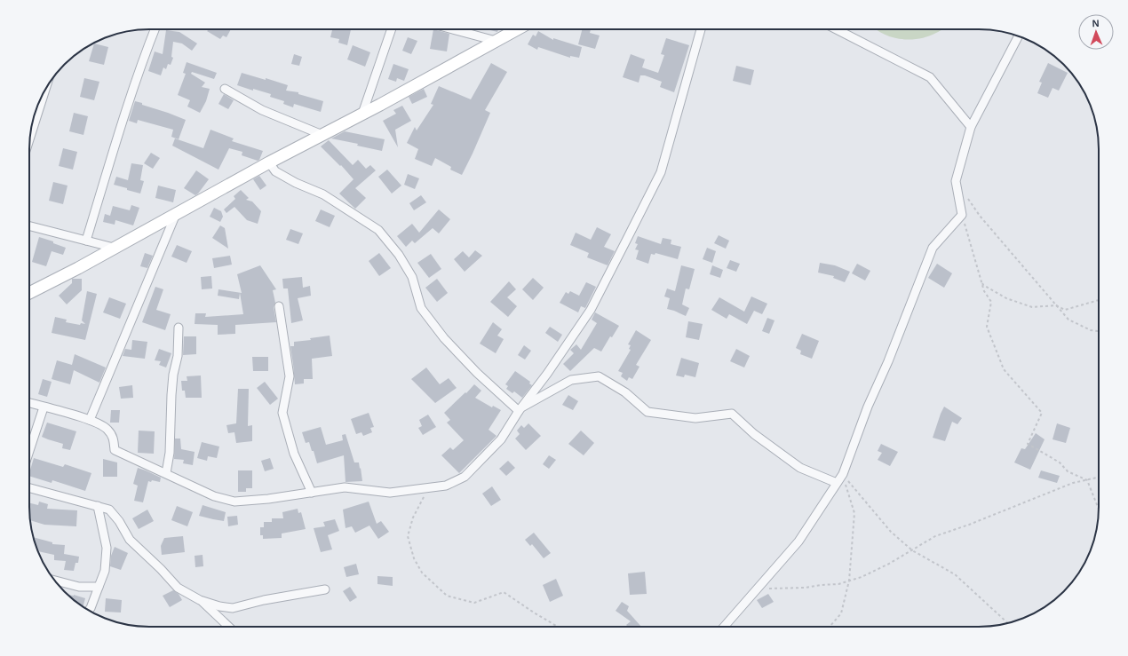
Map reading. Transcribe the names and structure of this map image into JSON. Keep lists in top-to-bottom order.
{
  "north": "top"
}
